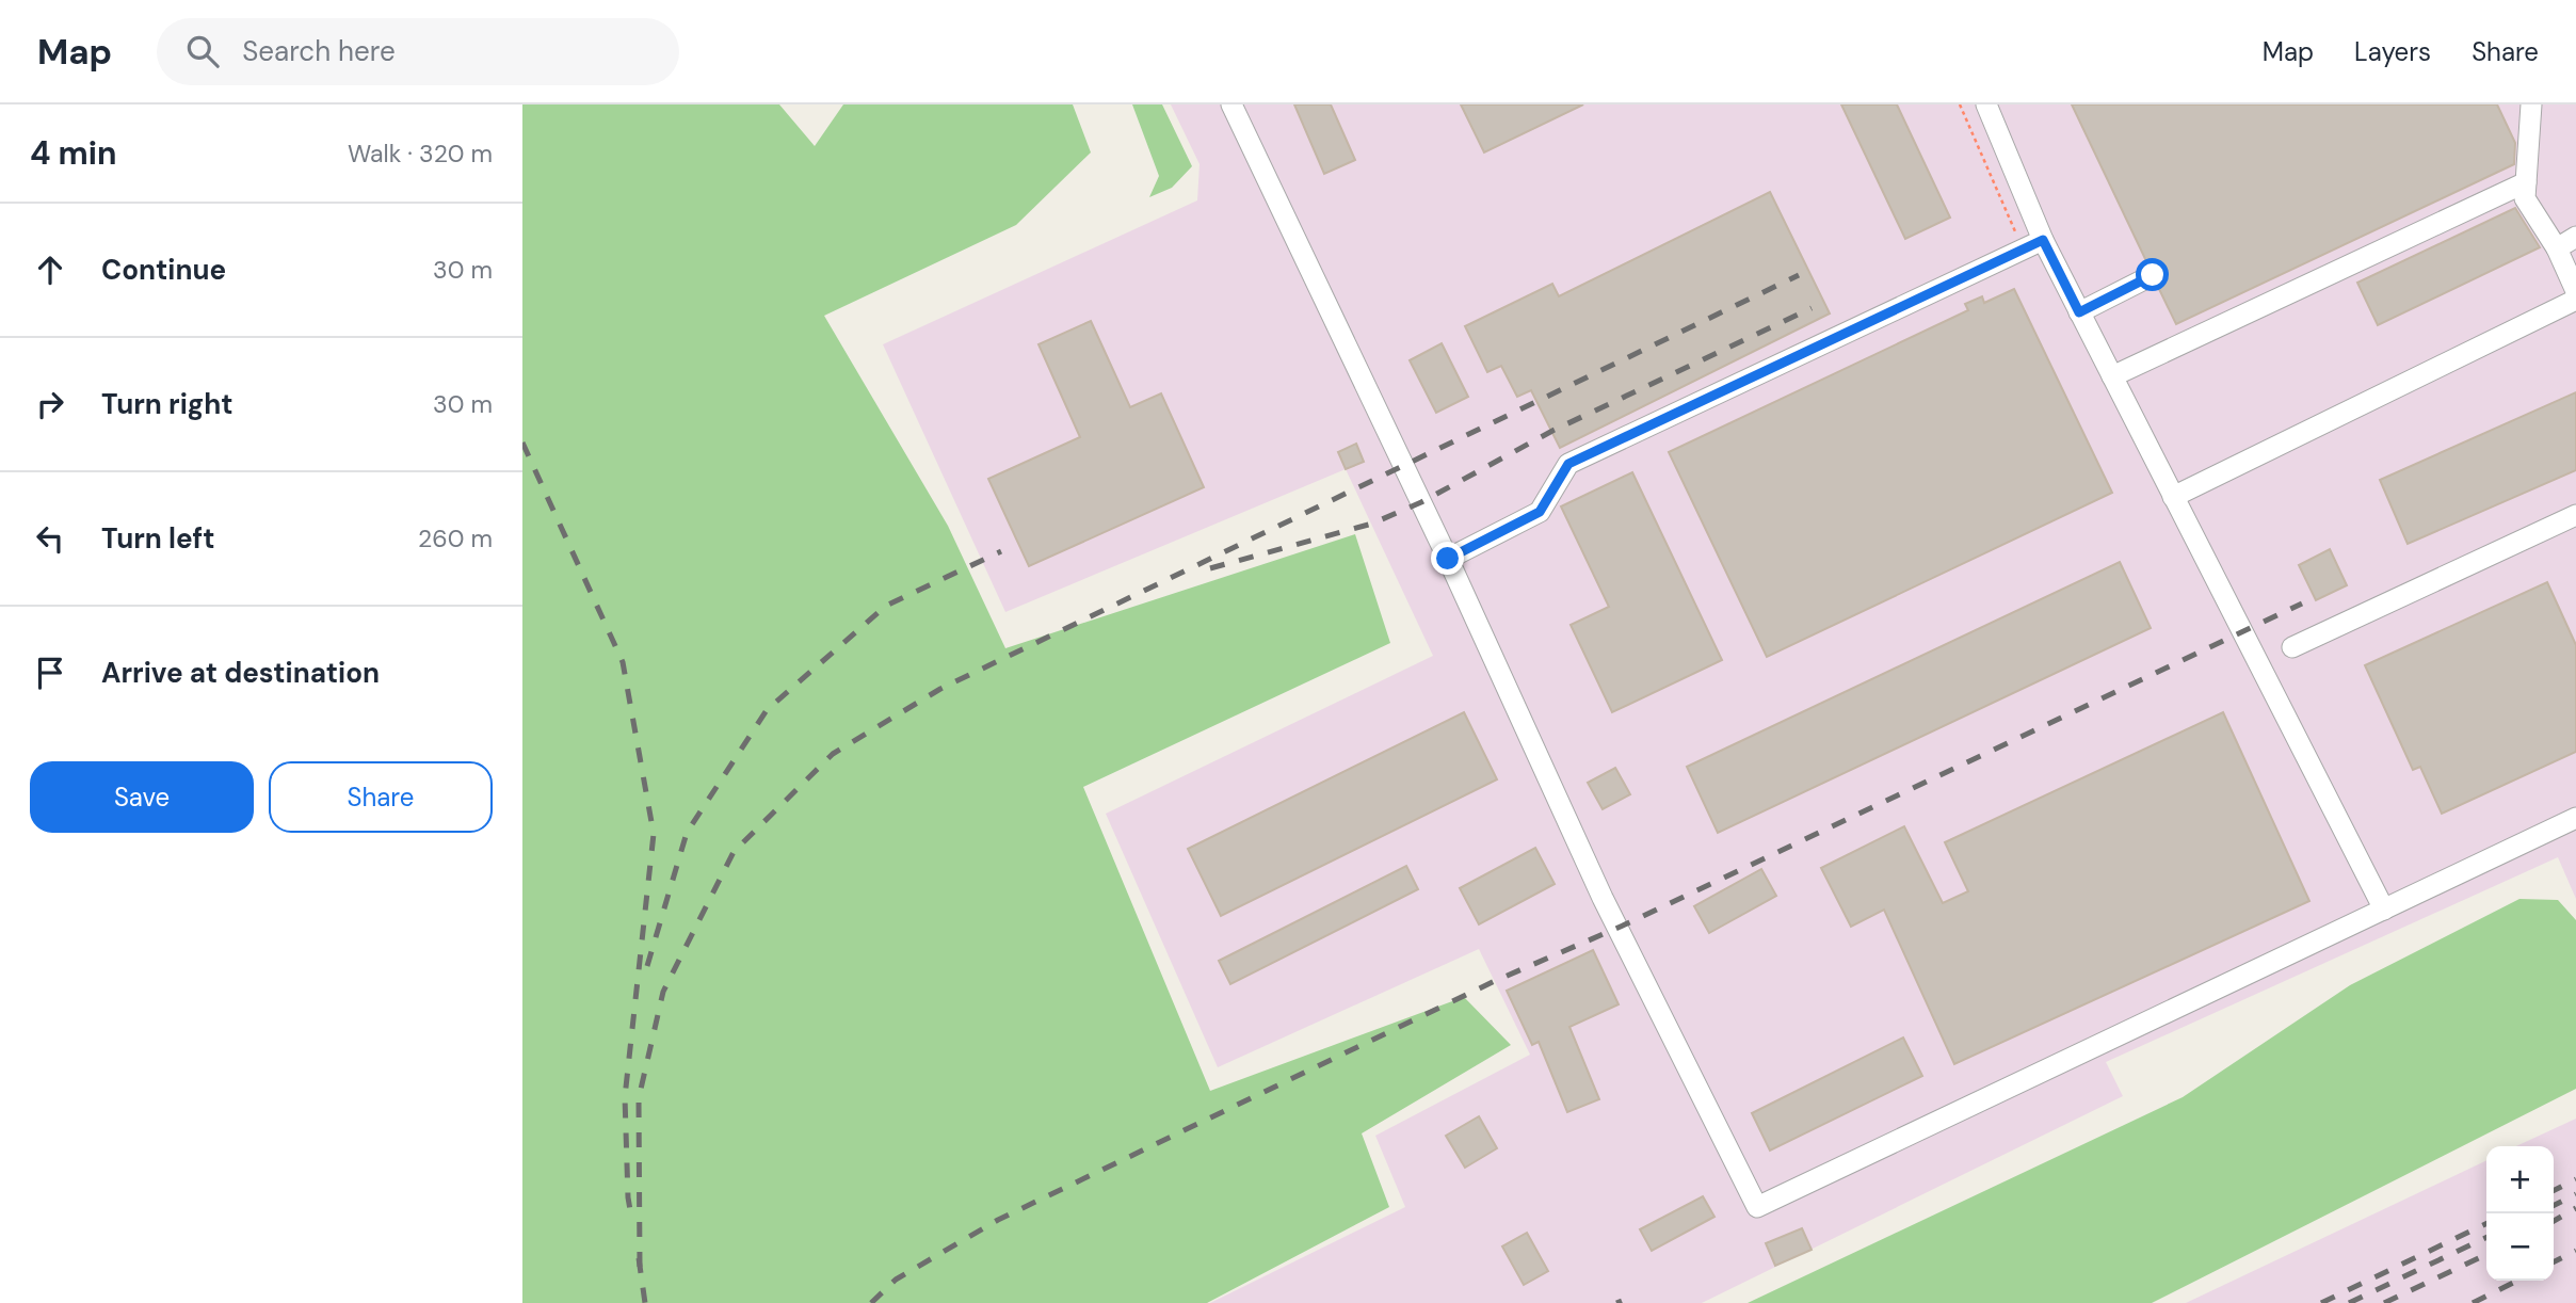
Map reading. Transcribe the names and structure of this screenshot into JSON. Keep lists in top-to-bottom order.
{
  "page": {
    "header": "Map",
    "search": "Search here",
    "nav": ["Map", "Layers", "Share"],
    "heading": ["4 min", "Walk · 320 m"],
    "list": [
      ["Continue", "30 m"],
      ["Turn right", "30 m"],
      ["Turn left", "260 m"],
      "Arrive at destination"
    ],
    "buttons": ["Save", "Share"],
    "map_buttons": ["+", "−"]
  }
}
